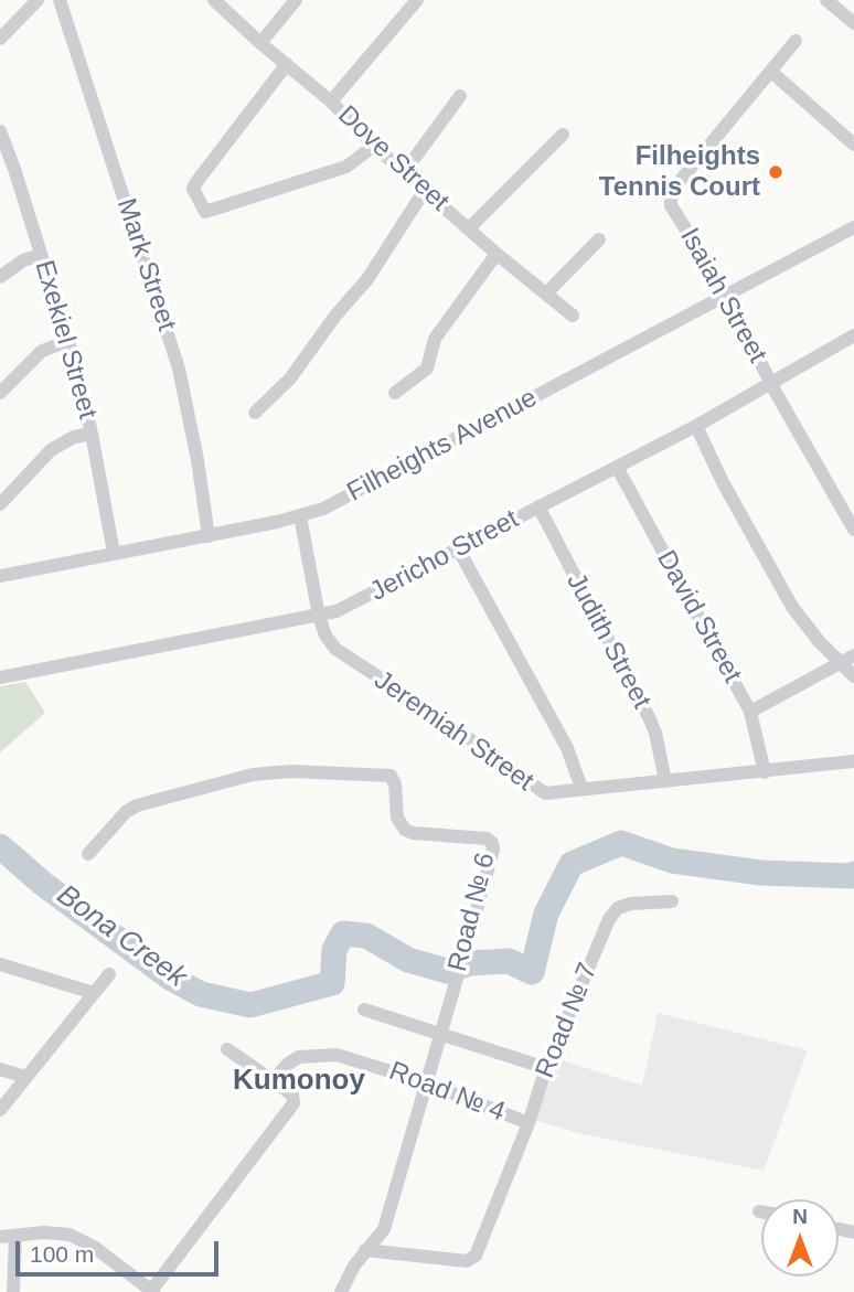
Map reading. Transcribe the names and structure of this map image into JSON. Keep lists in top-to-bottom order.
{
  "streets": {
    "street": [
      "Dove Street",
      "Mark Street",
      "Isaiah Street",
      "Exekiel Street",
      "Filheights Avenue",
      "Jericho Street",
      "David Street",
      "Judith Street",
      "Jeremiah Street",
      "Road № 6",
      "Road № 7",
      "Road № 4"
    ]
  },
  "crossings": [
    ["Mark Street", "Filheights Avenue"],
    ["Isaiah Street", "Filheights Avenue"],
    ["Isaiah Street", "Jericho Street"],
    ["Exekiel Street", "Filheights Avenue"],
    ["Filheights Avenue", "Jeremiah Street"],
    ["Jericho Street", "David Street"],
    ["Jericho Street", "Judith Street"],
    ["Jericho Street", "Jeremiah Street"],
    ["David Street", "Jeremiah Street"],
    ["Judith Street", "Jeremiah Street"],
    ["Road № 6", "Road № 7"],
    ["Road № 6", "Road № 4"],
    ["Road № 7", "Road № 4"]
  ],
  "districts": ["Kumonoy"],
  "water": ["Bona Creek"],
  "places": ["Filheights Tennis Court"],
  "scale_bar": "100 m",
  "north": "top"
}
